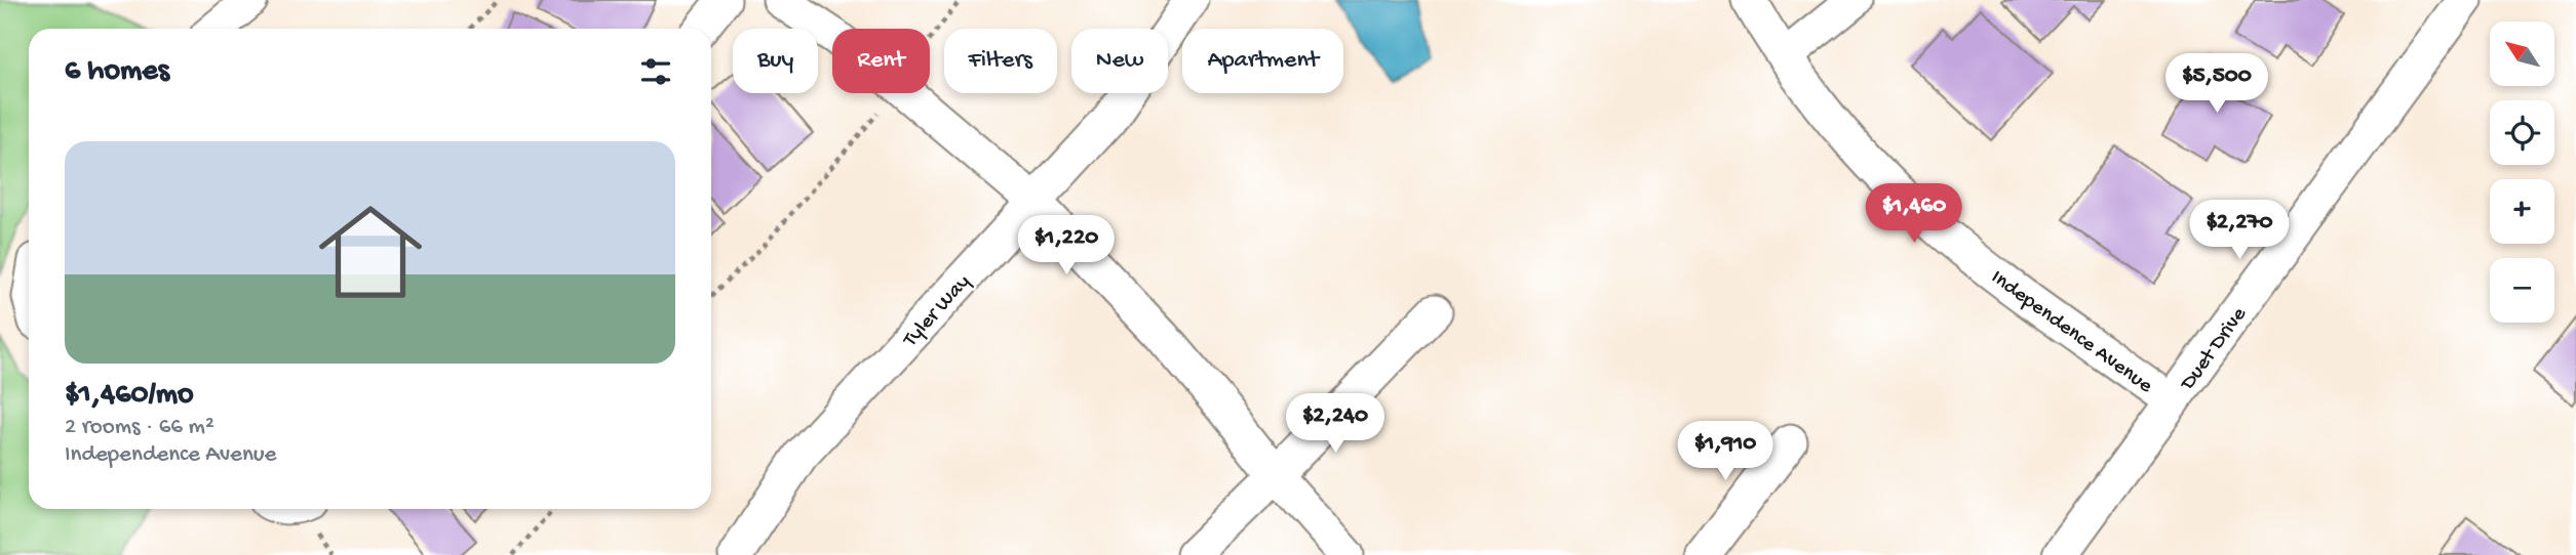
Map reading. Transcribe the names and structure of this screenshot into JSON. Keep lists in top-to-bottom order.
{
  "streets": {
    "street": ["Tyler Way", "Independence Avenue", "Duet Drive"]
  },
  "crossings": [
    ["Independence Avenue", "Duet Drive"]
  ],
  "north": "top left",
  "page": {
    "map_buttons": ["+", "−"],
    "chip": [
      "Buy",
      "Rent",
      "Filters",
      "New",
      "Apartment"
    ],
    "heading": "6 homes",
    "price": [
      "$5,500",
      "$1,460",
      "$2,270",
      "$1,220",
      "$2,240",
      "$1,910"
    ],
    "list": [
      {
        "name": "$1,460/mo",
        "note": "2 rooms · 66 m² · Independence Avenue"
      }
    ]
  }
}
